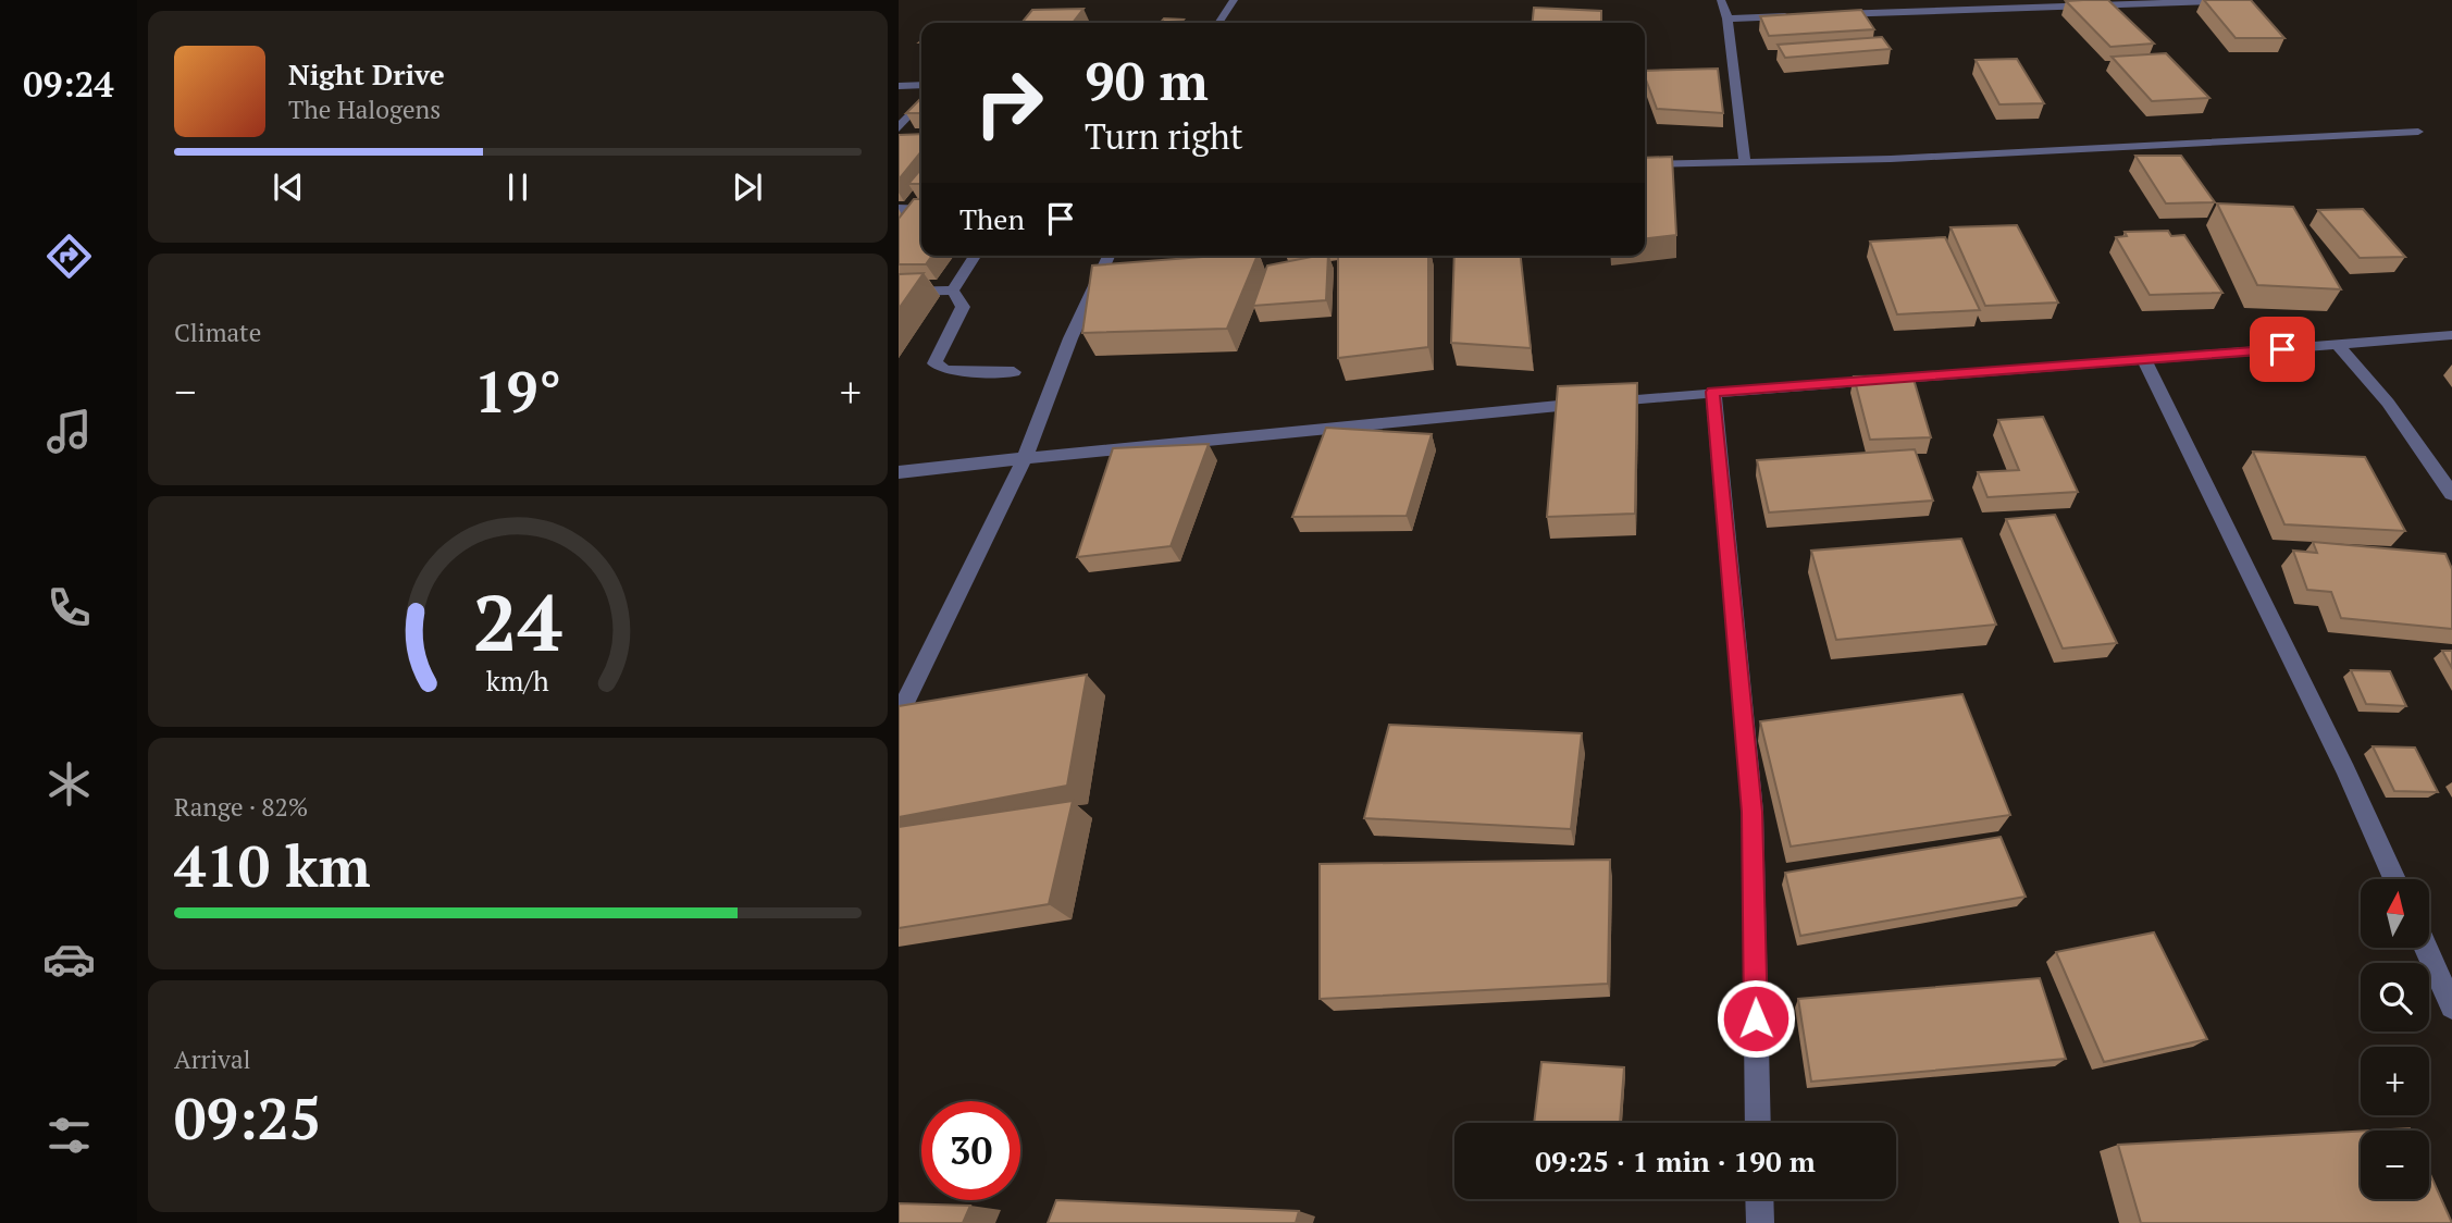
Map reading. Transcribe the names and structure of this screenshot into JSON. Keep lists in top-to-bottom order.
{
  "north": "top",
  "page": {
    "tabs": "09:24",
    "turn": ["90 m", "Turn right"],
    "song": ["Night Drive", "The Halogens"],
    "then": "Then",
    "tile": [
      "Climate",
      ["Range · 82%", "410 km"],
      ["Arrival", "09:25"]
    ],
    "heat": ["−", "19°", "+"],
    "map_buttons": ["+", "−"],
    "limit": "30",
    "trip": "09:25 · 1 min · 190 m",
    "gauge": ["24", "km/h"]
  }
}
